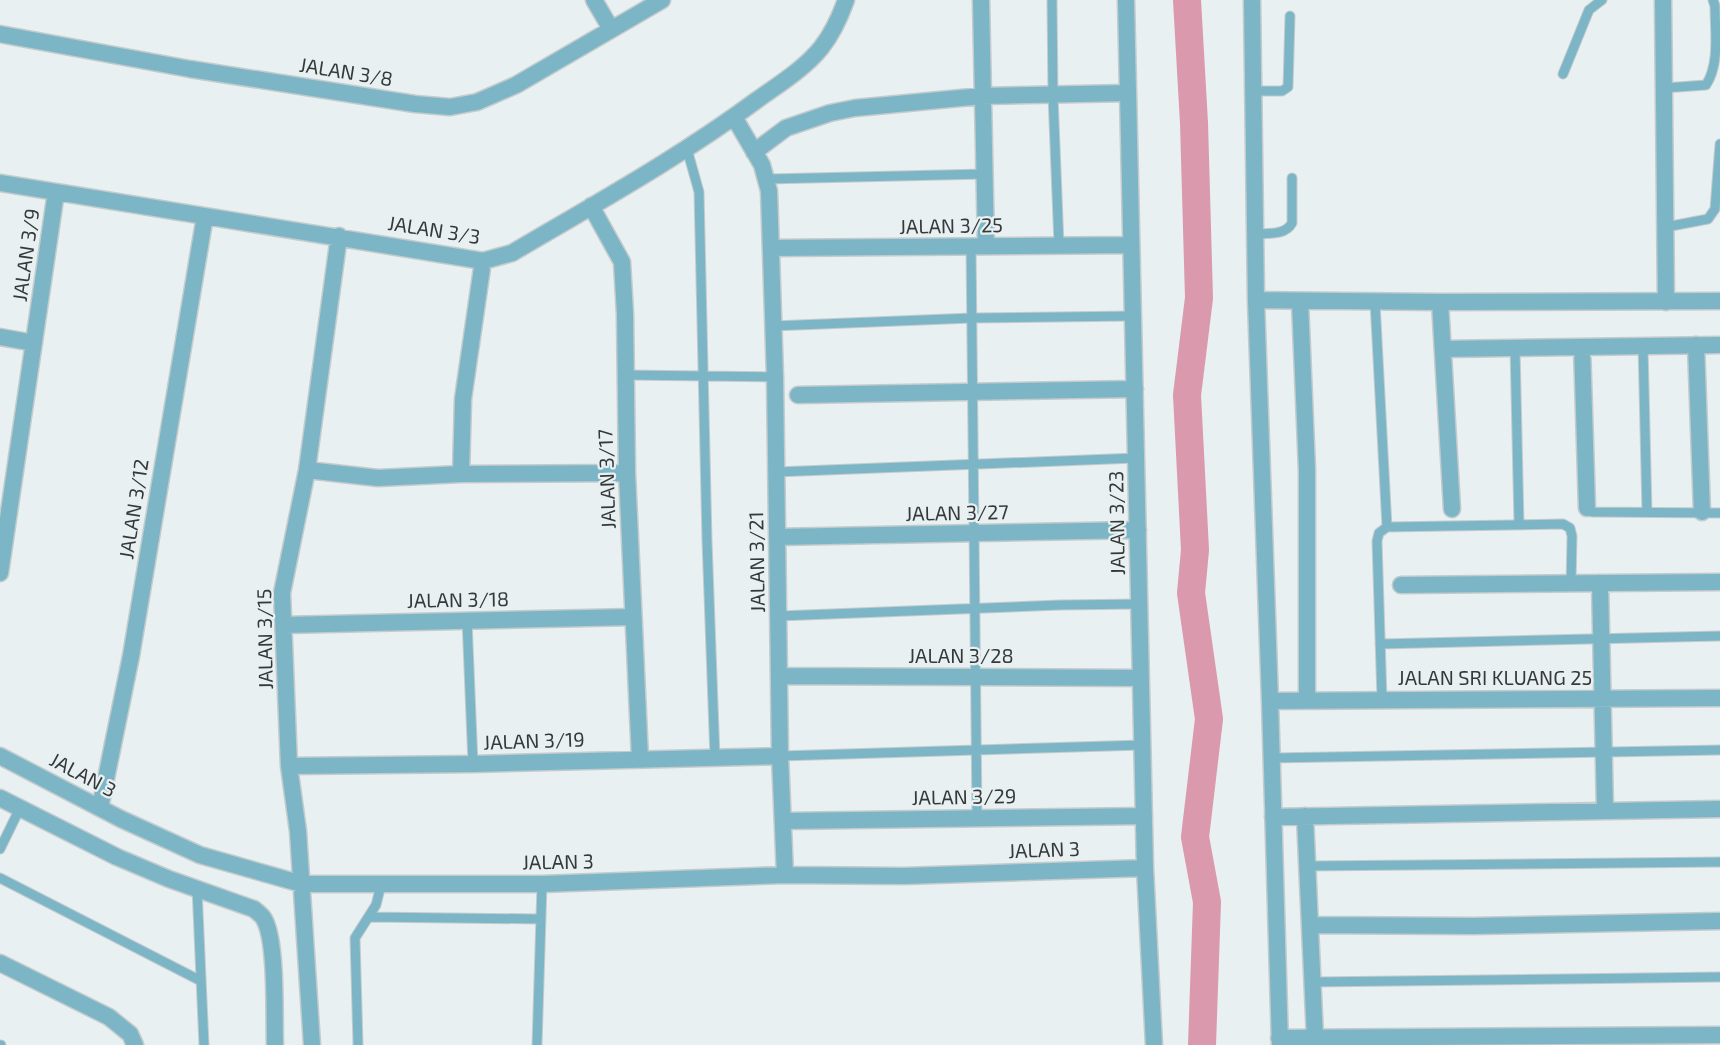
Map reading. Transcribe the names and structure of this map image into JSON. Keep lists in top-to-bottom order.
{
  "streets": {
    "street": [
      "JALAN 3/8",
      "JALAN 3/25",
      "JALAN 3/3",
      "JALAN 3/9",
      "JALAN 3/17",
      "JALAN 3/12",
      "JALAN 3/27",
      "JALAN 3/23",
      "JALAN 3/21",
      "JALAN 3/18",
      "JALAN 3/15",
      "JALAN 3/28",
      "JALAN SRI KLUANG 25",
      "JALAN 3/19",
      "JALAN 3",
      "JALAN 3/29"
    ]
  },
  "crossings": [
    ["JALAN 3/25", "JALAN 3/23"],
    ["JALAN 3/25", "JALAN 3/21"],
    ["JALAN 3/3", "JALAN 3/9"],
    ["JALAN 3/3", "JALAN 3/17"],
    ["JALAN 3/3", "JALAN 3/12"],
    ["JALAN 3/3", "JALAN 3/15"],
    ["JALAN 3/17", "JALAN 3/18"],
    ["JALAN 3/17", "JALAN 3/19"],
    ["JALAN 3/12", "JALAN 3"],
    ["JALAN 3/27", "JALAN 3/23"],
    ["JALAN 3/27", "JALAN 3/21"],
    ["JALAN 3/23", "JALAN 3/28"],
    ["JALAN 3/23", "JALAN 3"],
    ["JALAN 3/23", "JALAN 3/29"],
    ["JALAN 3/21", "JALAN 3/28"],
    ["JALAN 3/21", "JALAN 3/19"],
    ["JALAN 3/21", "JALAN 3"],
    ["JALAN 3/21", "JALAN 3/29"],
    ["JALAN 3/18", "JALAN 3/15"],
    ["JALAN 3/15", "JALAN 3/19"],
    ["JALAN 3/15", "JALAN 3"]
  ]
}
